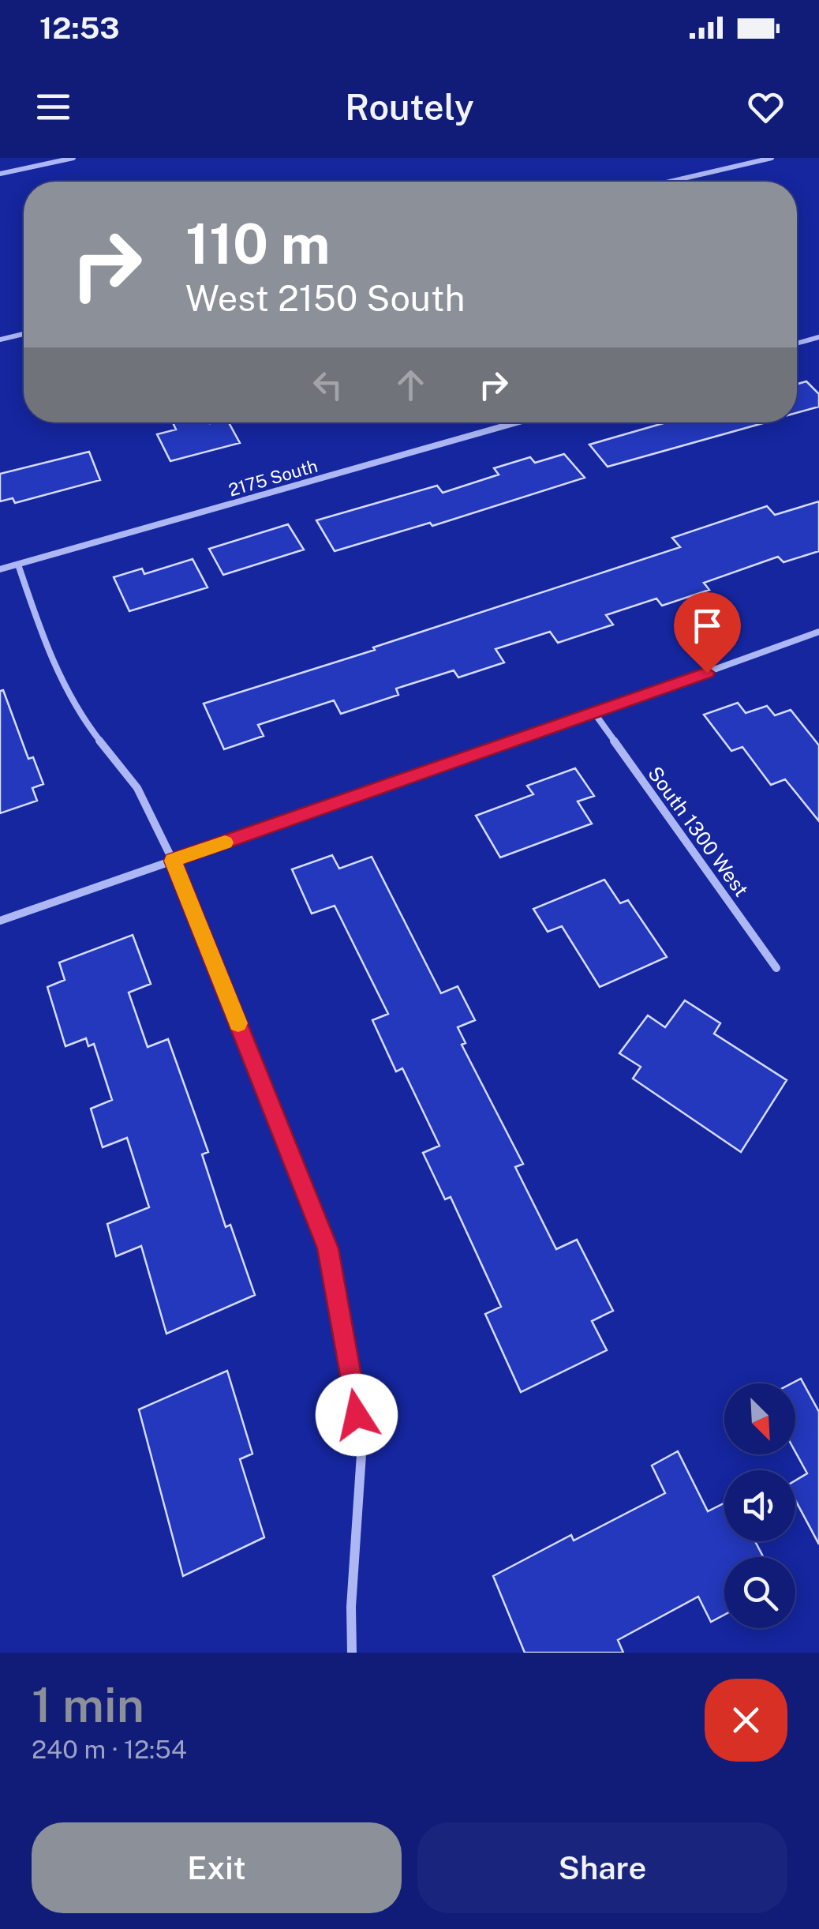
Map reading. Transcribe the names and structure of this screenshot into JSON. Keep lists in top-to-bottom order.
{
  "streets": {
    "street": ["2175 South", "South 1300 West"]
  },
  "north": "bottom right",
  "page": {
    "status": "12:53",
    "header": "Routely",
    "turn": ["110 m", "West 2150 South"],
    "heading": ["1 min", "240 m · 12:54"],
    "buttons": ["Exit", "Share"]
  }
}
